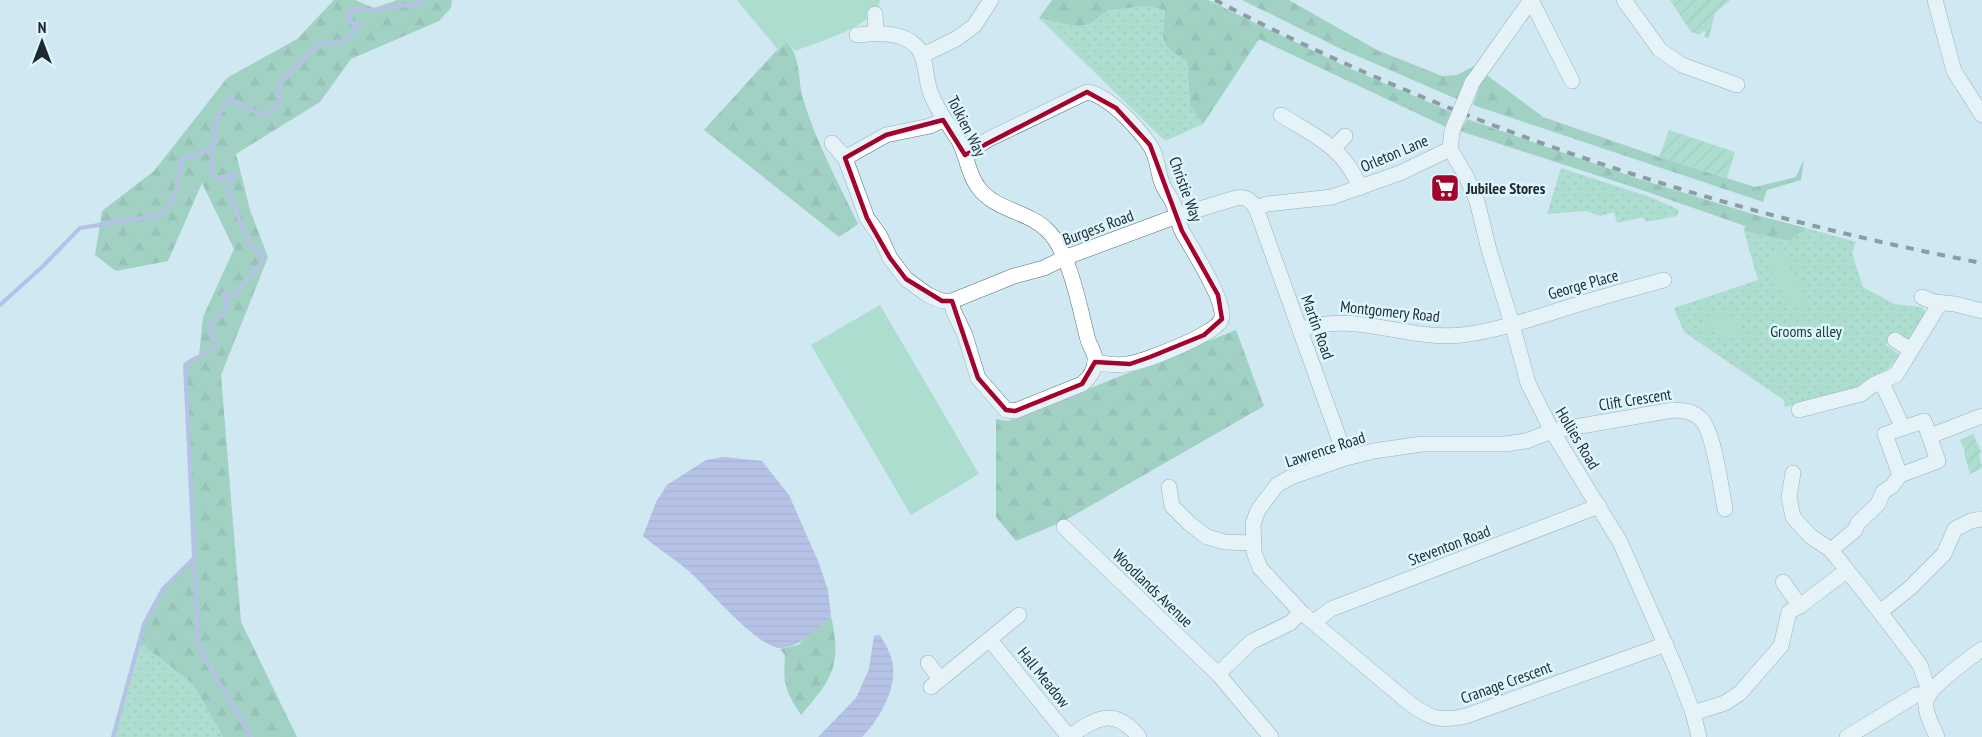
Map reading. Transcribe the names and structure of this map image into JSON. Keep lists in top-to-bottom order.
{
  "streets": {
    "street": [
      "Tolkien Way",
      "Orleton Lane",
      "Christie Way",
      "Burgess Road",
      "George Place",
      "Montgomery Road",
      "Martin Road",
      "Clift Crescent",
      "Hollies Road",
      "Lawrence Road",
      "Steventon Road",
      "Woodlands Avenue",
      "Hall Meadow",
      "Cranage Crescent"
    ]
  },
  "crossings": [
    ["Tolkien Way", "Christie Way"],
    ["Tolkien Way", "Burgess Road"],
    ["Orleton Lane", "Burgess Road"],
    ["Orleton Lane", "Martin Road"],
    ["Orleton Lane", "Hollies Road"],
    ["Christie Way", "Burgess Road"],
    ["Burgess Road", "Martin Road"],
    ["George Place", "Montgomery Road"],
    ["George Place", "Hollies Road"],
    ["Montgomery Road", "Martin Road"],
    ["Montgomery Road", "Hollies Road"],
    ["Martin Road", "Lawrence Road"],
    ["Clift Crescent", "Hollies Road"],
    ["Clift Crescent", "Lawrence Road"],
    ["Hollies Road", "Lawrence Road"],
    ["Hollies Road", "Steventon Road"],
    ["Hollies Road", "Cranage Crescent"],
    ["Lawrence Road", "Steventon Road"],
    ["Lawrence Road", "Cranage Crescent"],
    ["Steventon Road", "Cranage Crescent"]
  ],
  "parks": ["Grooms alley"],
  "places": {
    "supermarket": ["Jubilee Stores"]
  },
  "north": "top"
}
